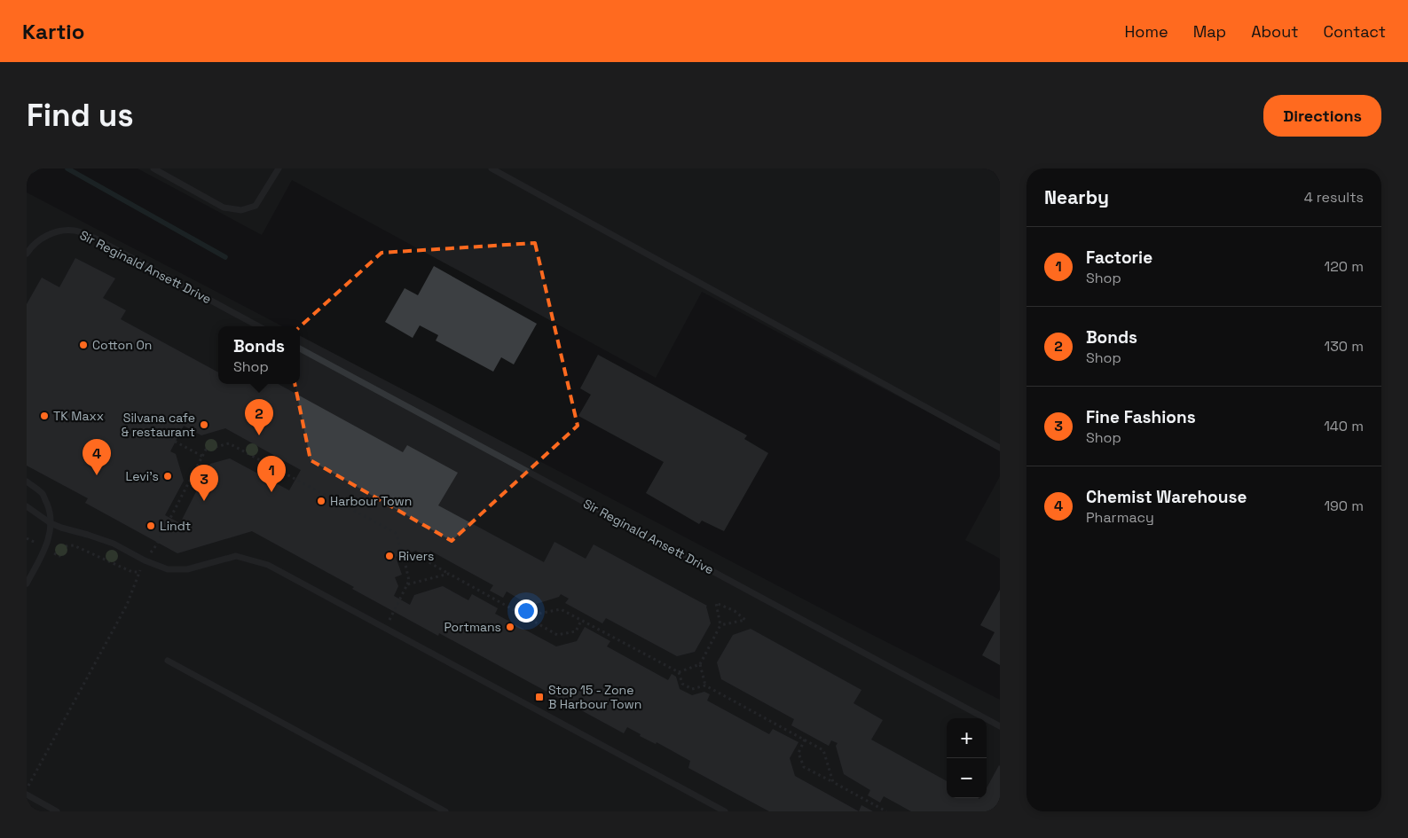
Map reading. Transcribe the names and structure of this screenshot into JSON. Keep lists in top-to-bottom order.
{
  "streets": {
    "lane": ["Sir Reginald Ansett Drive"]
  },
  "places": {
    "other": [
      "Cotton On",
      "TK Maxx",
      "Silvana cafe & restaurant",
      "Levi's",
      "Harbour Town",
      "Lindt",
      "Rivers",
      "Portmans"
    ],
    "transit": ["Stop 15 - Zone B Harbour Town"]
  },
  "page": {
    "header": "Kartio",
    "nav": [
      "Home",
      "Map",
      "About",
      "Contact"
    ],
    "buttons": "Directions",
    "title": "Find us",
    "heading": ["Nearby", "4 results"],
    "list": [
      {
        "mark": "1",
        "name": "Factorie",
        "note": "Shop",
        "value": "120 m"
      },
      {
        "mark": "2",
        "name": "Bonds",
        "note": "Shop",
        "value": "130 m"
      },
      {
        "mark": "3",
        "name": "Fine Fashions",
        "note": "Shop",
        "value": "140 m"
      },
      {
        "mark": "4",
        "name": "Chemist Warehouse",
        "note": "Pharmacy",
        "value": "190 m"
      }
    ],
    "popup": ["Bonds", "Shop"],
    "pins": [
      "2",
      "4",
      "1",
      "3"
    ],
    "map_buttons": ["+", "−"]
  }
}
